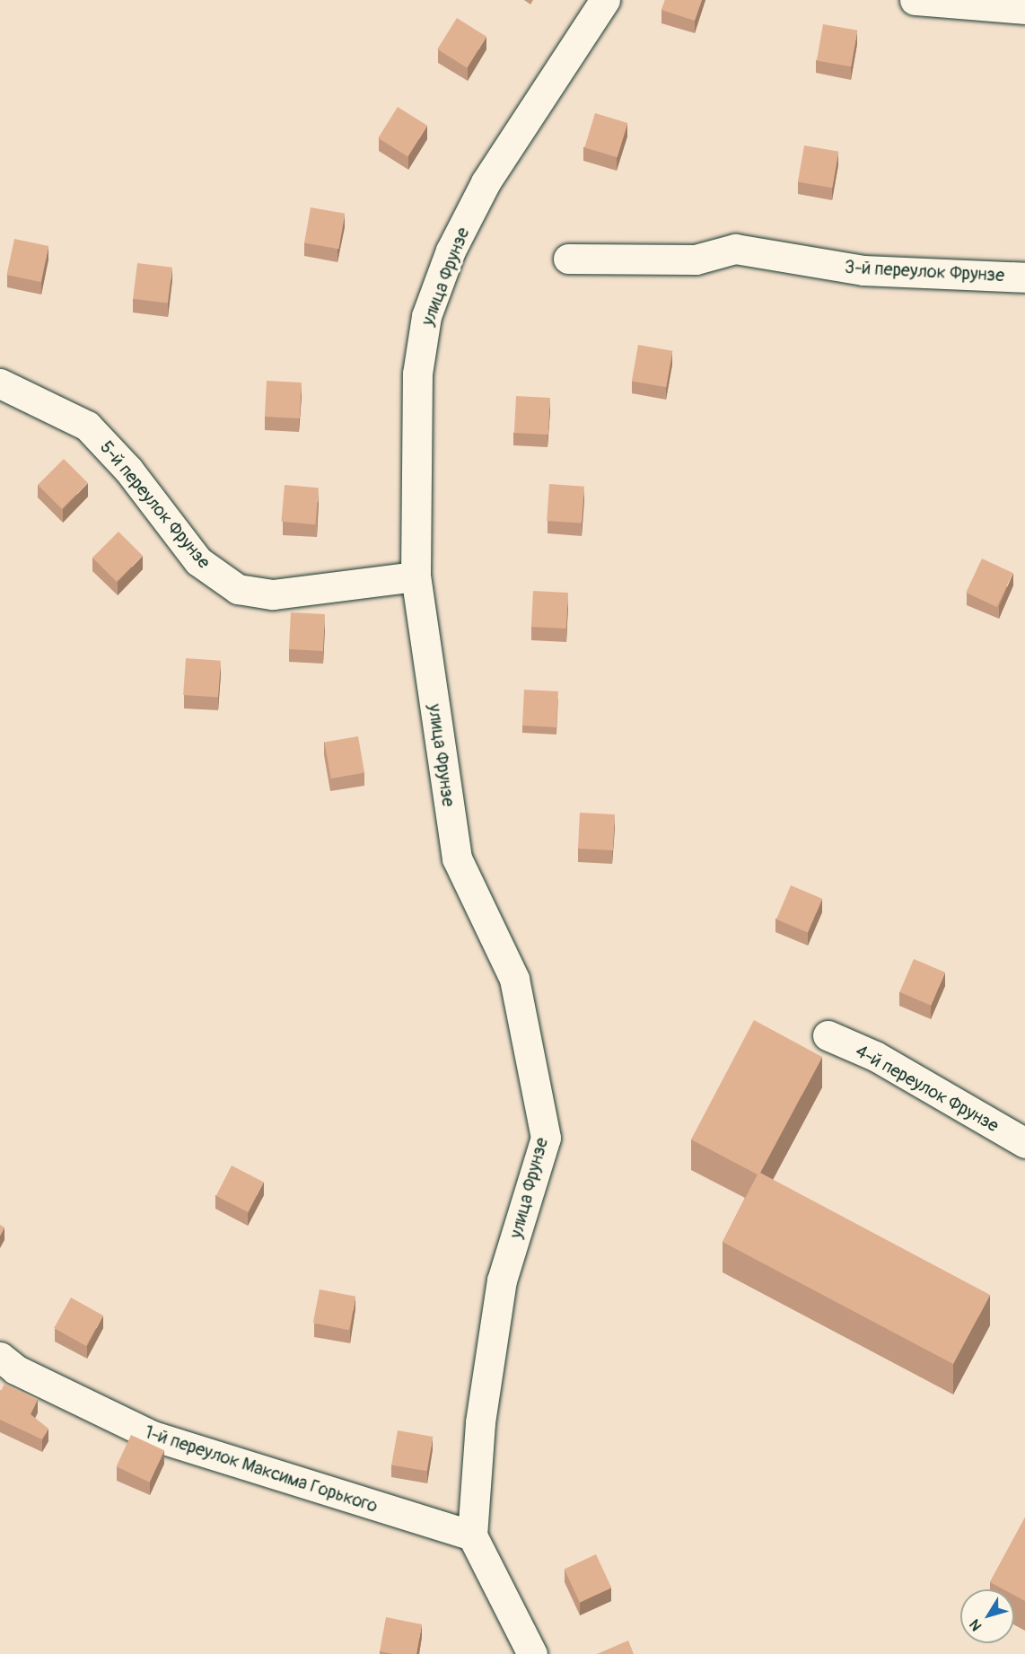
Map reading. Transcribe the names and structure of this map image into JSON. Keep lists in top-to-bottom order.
{
  "streets": {
    "street": [
      "3-й переулок Фрунзе",
      "улица Фрунзе",
      "5-й переулок Фрунзе",
      "4-й переулок Фрунзе",
      "1-й переулок Максима Горького"
    ]
  },
  "crossings": [
    ["улица Фрунзе", "5-й переулок Фрунзе"],
    ["улица Фрунзе", "1-й переулок Максима Горького"]
  ],
  "north": "bottom left"
}
